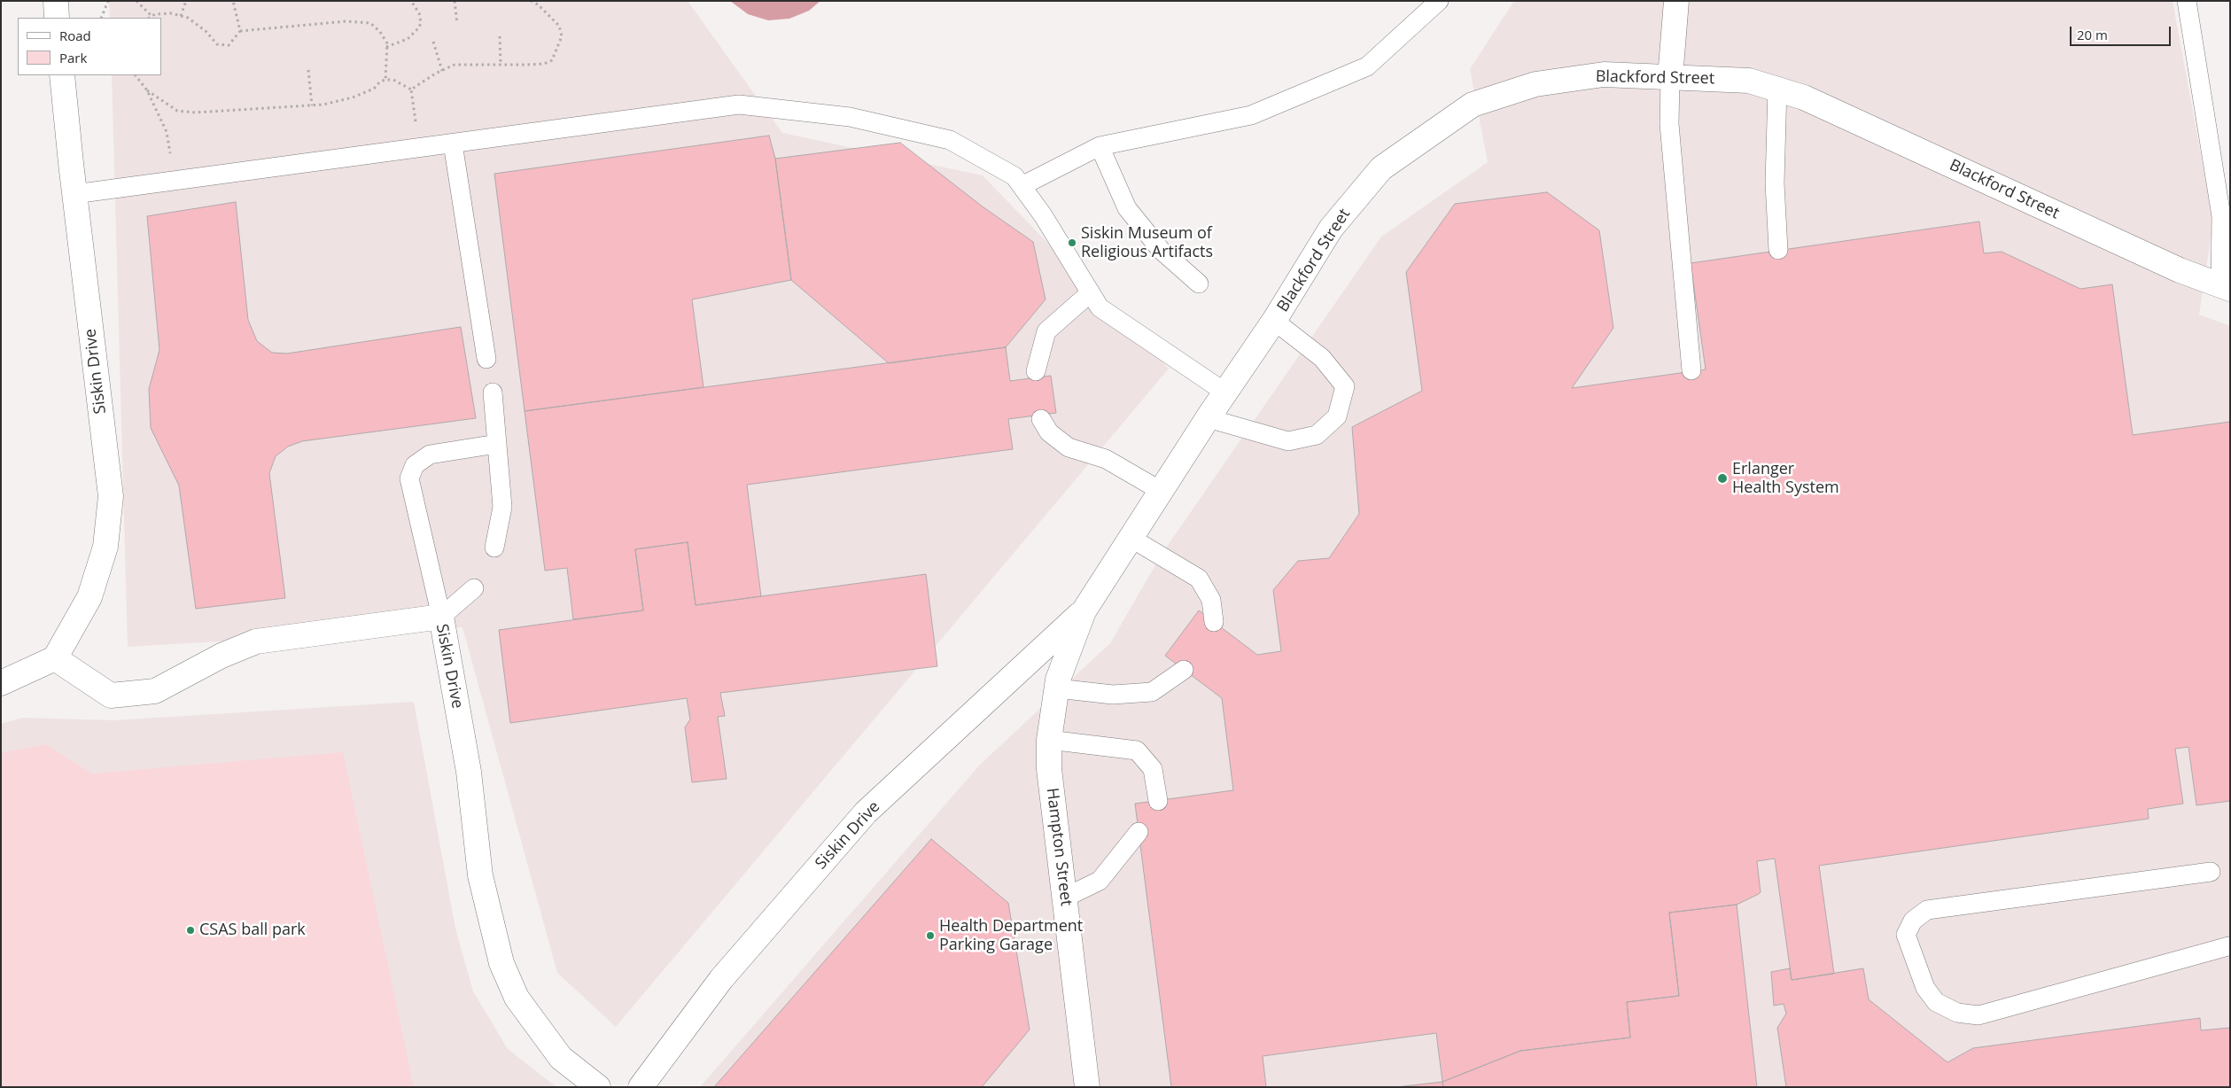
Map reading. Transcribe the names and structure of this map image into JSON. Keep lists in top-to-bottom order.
{
  "streets": {
    "street": ["Blackford Street", "Siskin Drive", "Hampton Street"]
  },
  "crossings": [
    ["Blackford Street", "Siskin Drive"],
    ["Blackford Street", "Hampton Street"],
    ["Siskin Drive", "Hampton Street"]
  ],
  "places": [
    "Siskin Museum of Religious Artifacts",
    "Erlanger Health System",
    "CSAS ball park",
    "Health Department Parking Garage"
  ],
  "legend": ["Road", "Park"],
  "scale_bar": "20 m"
}
